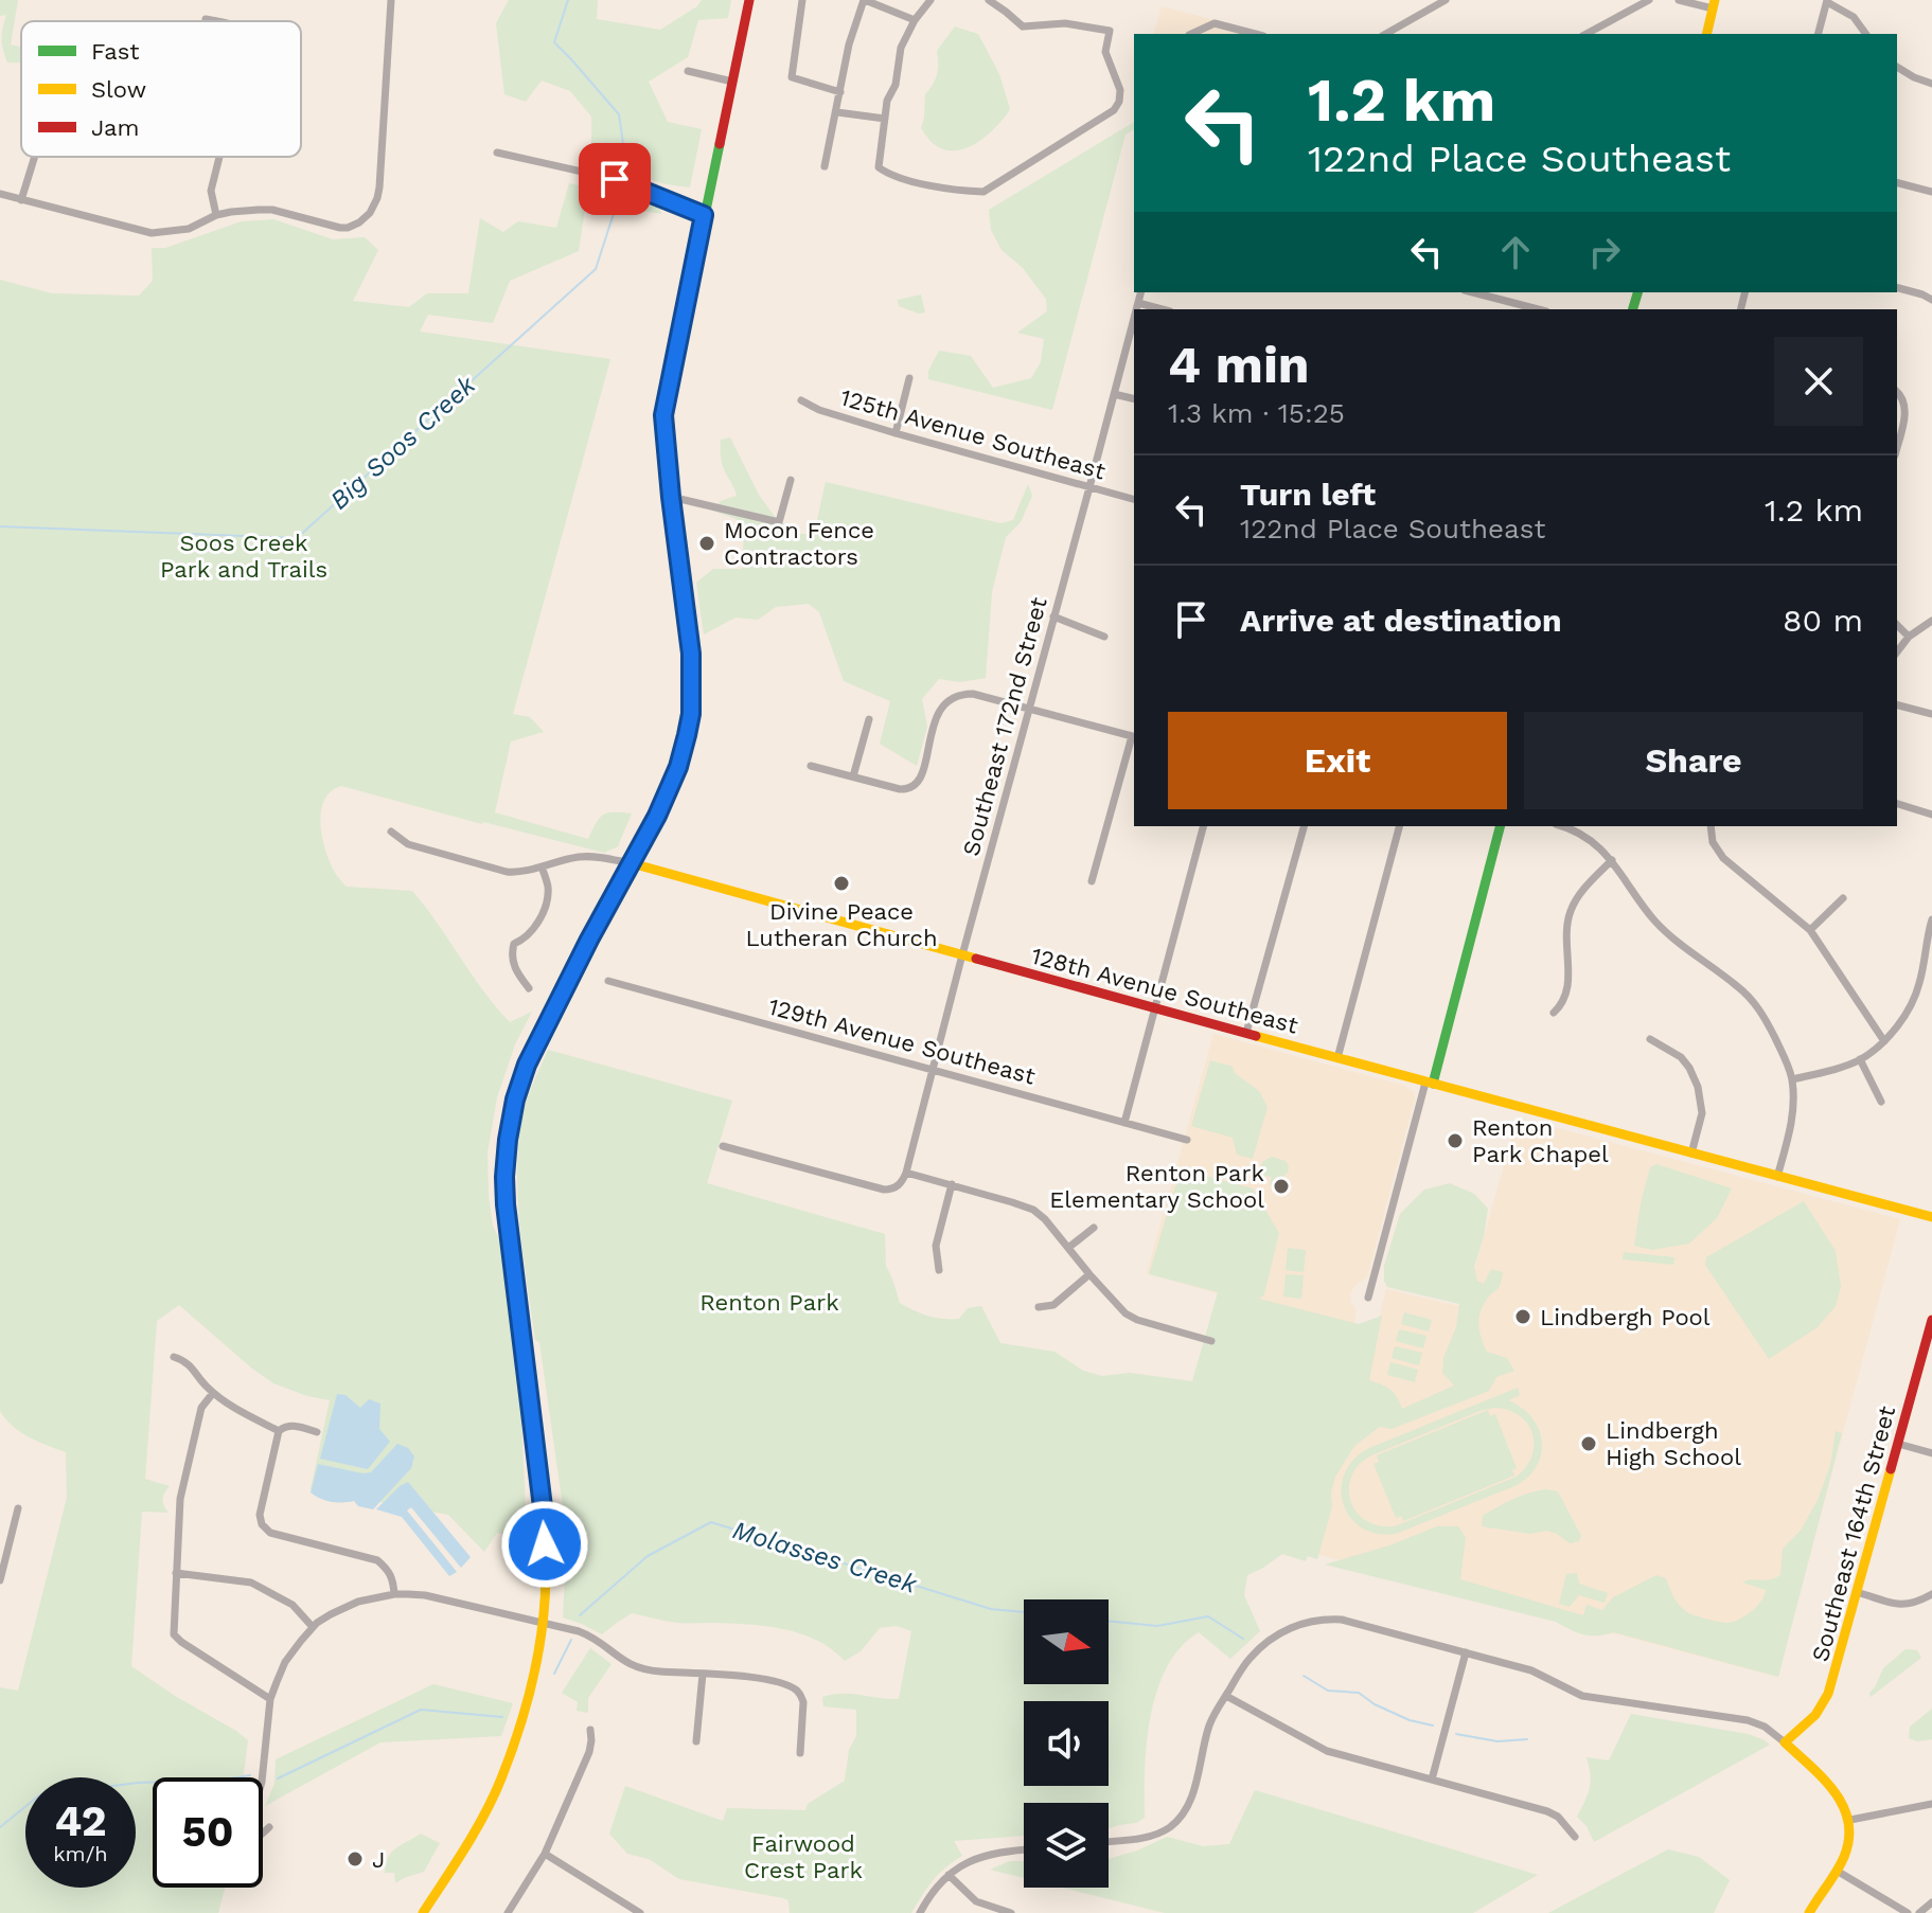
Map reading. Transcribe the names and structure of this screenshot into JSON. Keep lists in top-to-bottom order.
{
  "streets": {
    "street": [
      "125th Avenue Southeast",
      "Southeast 172nd Street",
      "128th Avenue Southeast",
      "129th Avenue Southeast",
      "Southeast 164th Street"
    ]
  },
  "crossings": [
    ["125th Avenue Southeast", "Southeast 172nd Street"],
    ["Southeast 172nd Street", "128th Avenue Southeast"],
    ["Southeast 172nd Street", "129th Avenue Southeast"]
  ],
  "water": ["Big Soos Creek", "Molasses Creek"],
  "parks": ["Soos Creek Park and Trails", "Renton Park", "Fairwood Crest Park"],
  "places": [
    "Mocon Fence Contractors",
    "Divine Peace Lutheran Church",
    "Renton Park Chapel",
    "Renton Park Elementary School",
    "Lindbergh Pool",
    "Lindbergh High School",
    "J"
  ],
  "legend": ["Fast", "Slow", "Jam"],
  "north": "right",
  "page": {
    "turn": ["1.2 km", "122nd Place Southeast"],
    "heading": ["4 min", "1.3 km · 15:25"],
    "list": [
      {
        "name": "Turn left",
        "note": "122nd Place Southeast",
        "value": "1.2 km"
      },
      {
        "name": "Arrive at destination",
        "value": "80 m"
      }
    ],
    "buttons": ["Exit", "Share"],
    "speed": "42 km/h",
    "limit": "50"
  }
}
